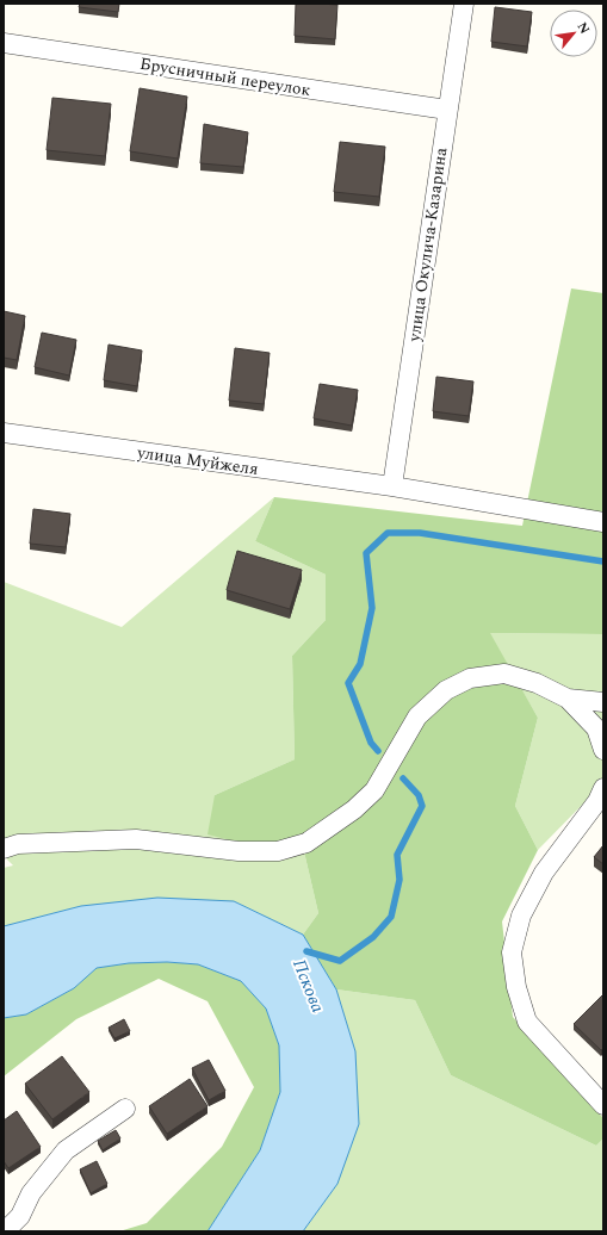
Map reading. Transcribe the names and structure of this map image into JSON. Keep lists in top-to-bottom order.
{
  "streets": {
    "street": ["Брусничный переулок", "улица Окулича-Казарина", "улица Муйжеля"]
  },
  "crossings": [
    ["Брусничный переулок", "улица Окулича-Казарина"],
    ["улица Окулича-Казарина", "улица Муйжеля"]
  ],
  "water": ["Пскова"],
  "north": "top right"
}
